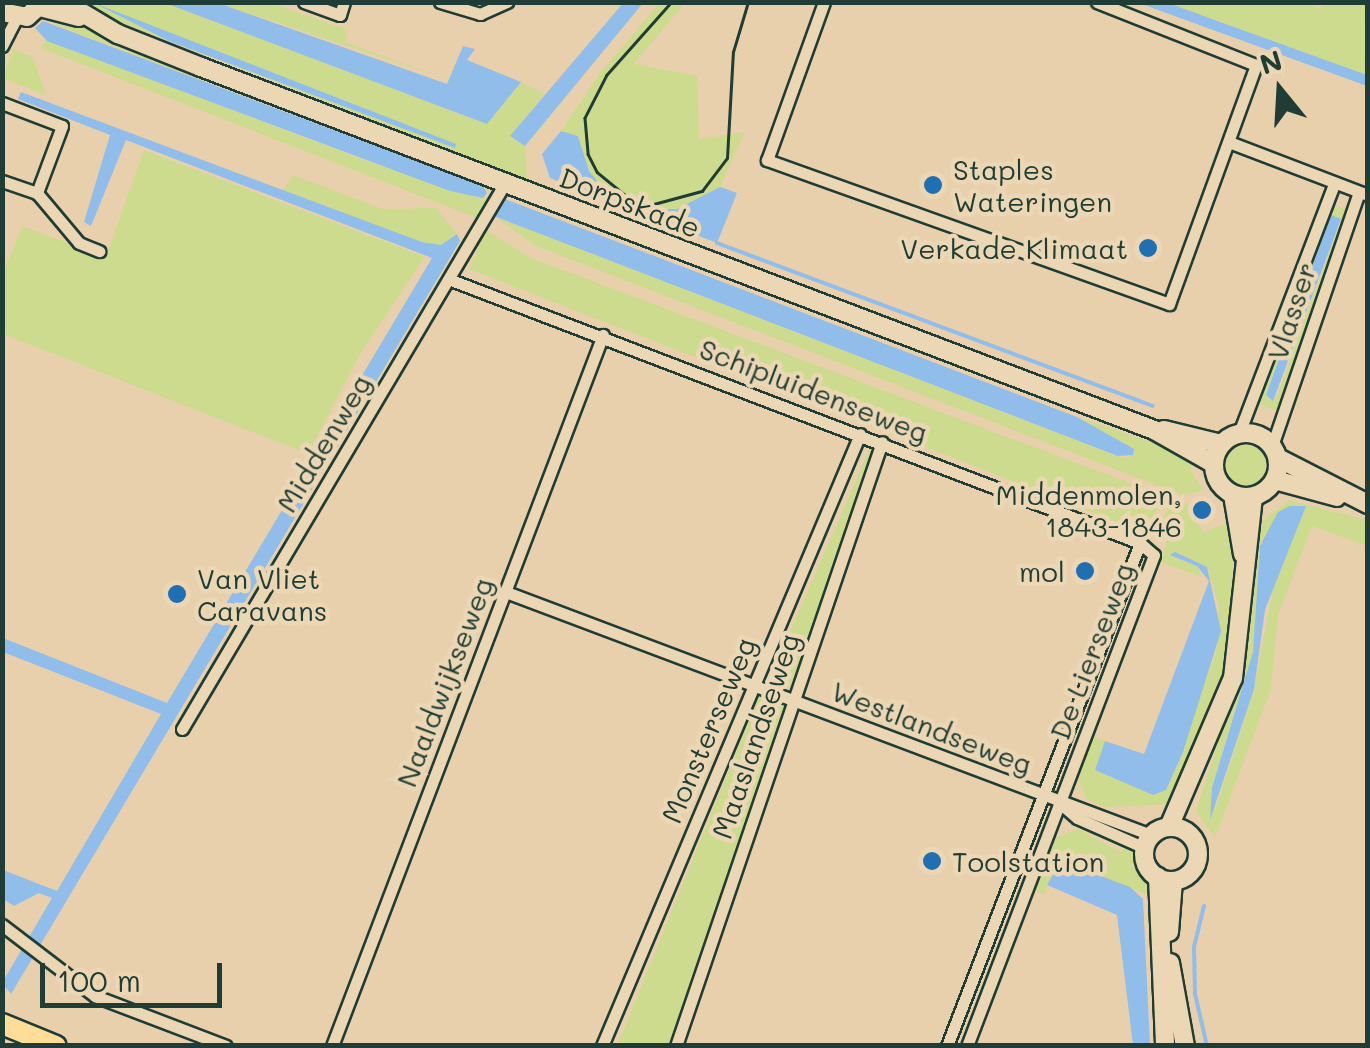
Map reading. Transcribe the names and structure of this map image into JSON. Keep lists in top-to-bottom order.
{
  "streets": {
    "main road": ["Dorpskade"],
    "street": [
      "Vlasser",
      "Schipluidenseweg",
      "Middenweg",
      "De Lierseweg",
      "Naaldwijkseweg",
      "Westlandseweg",
      "Monsterseweg",
      "Maaslandseweg"
    ]
  },
  "crossings": [
    ["Dorpskade", "Vlasser"],
    ["Dorpskade", "Middenweg"],
    ["Schipluidenseweg", "Middenweg"],
    ["Schipluidenseweg", "De Lierseweg"],
    ["Schipluidenseweg", "Naaldwijkseweg"],
    ["Schipluidenseweg", "Monsterseweg"],
    ["Schipluidenseweg", "Maaslandseweg"],
    ["De Lierseweg", "Westlandseweg"],
    ["Naaldwijkseweg", "Westlandseweg"],
    ["Westlandseweg", "Monsterseweg"],
    ["Westlandseweg", "Maaslandseweg"]
  ],
  "places": [
    "Staples Wateringen",
    "Verkade Klimaat",
    "Middenmolen, 1843-1846",
    "mol",
    "Van Vliet Caravans",
    "Toolstation"
  ],
  "scale_bar": "100 m",
  "north": "top"
}
